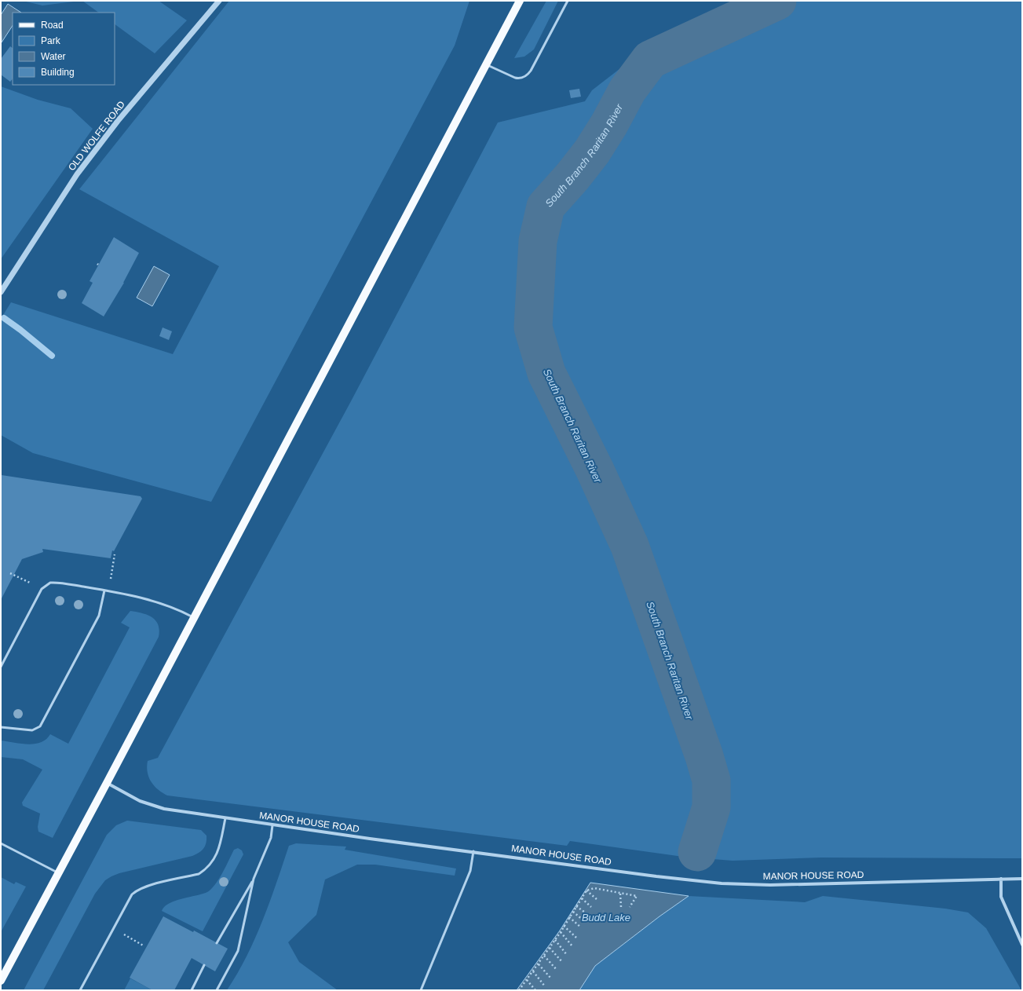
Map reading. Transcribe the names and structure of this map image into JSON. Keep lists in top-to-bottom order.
{
  "streets": {
    "street": ["OLD WOLFE ROAD", "MANOR HOUSE ROAD"]
  },
  "water": ["South Branch Raritan River", "Budd Lake"],
  "legend": [
    "Road",
    "Park",
    "Water",
    "Building"
  ]
}
